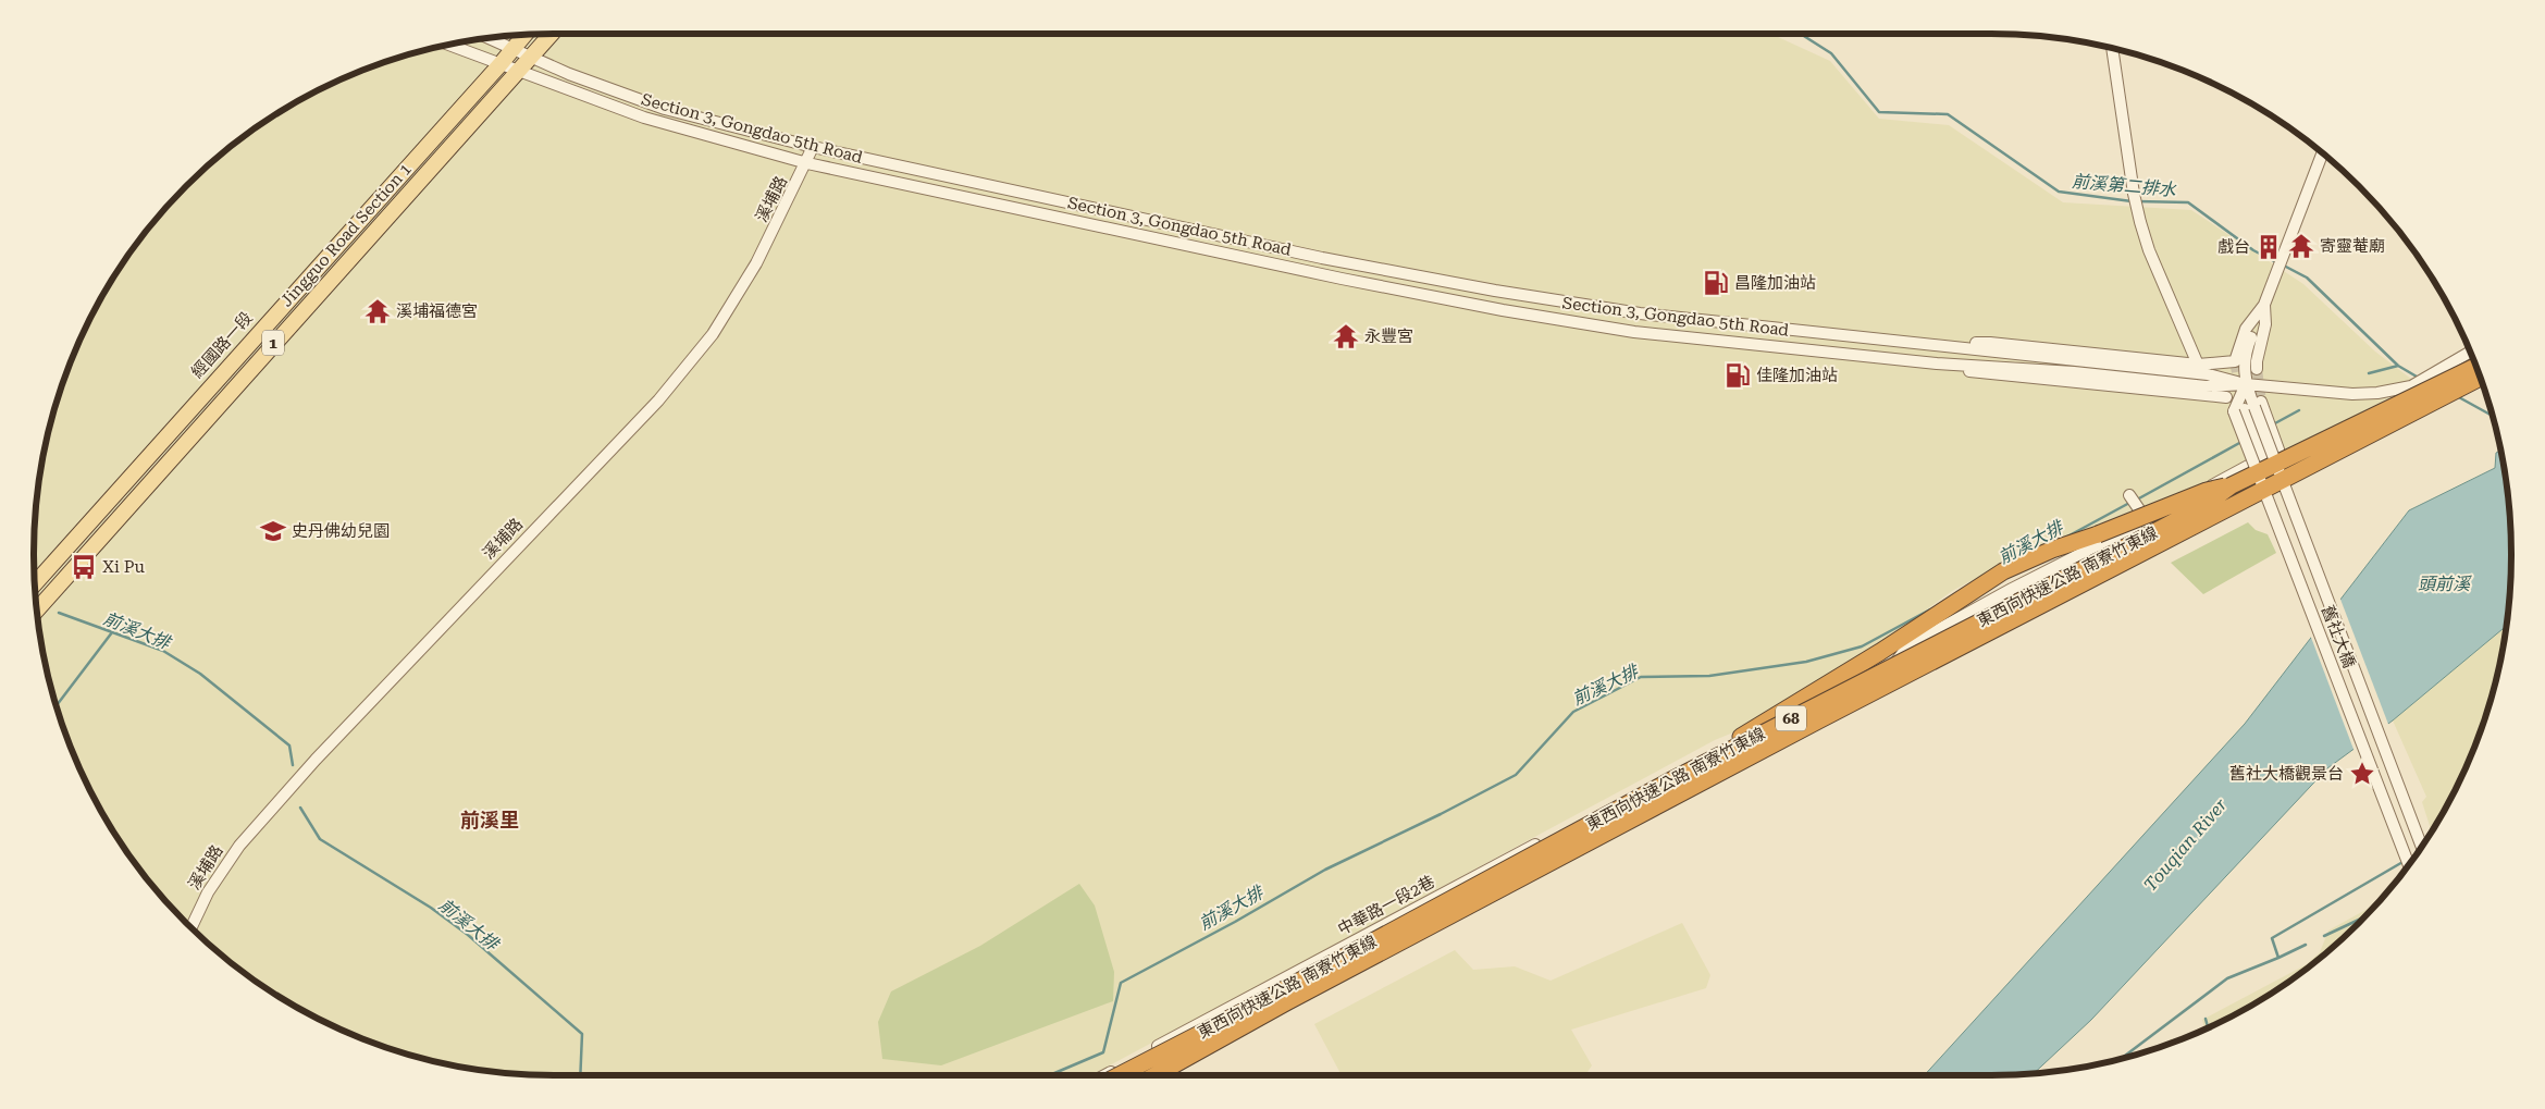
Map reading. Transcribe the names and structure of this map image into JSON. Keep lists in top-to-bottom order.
{
  "streets": {
    "highway": ["東西向快速公路 南寮竹東線", "68"],
    "main road": ["Jingguo Road Section 1", "1", "經國路一段"],
    "street": [
      "Section 3, Gongdao 5th Road",
      "溪埔路",
      "舊社大橋",
      "中華路一段2巷"
    ]
  },
  "crossings": [
    ["Section 3, Gongdao 5th Road", "溪埔路"],
    ["Section 3, Gongdao 5th Road", "Jingguo Road Section 1"],
    ["Section 3, Gongdao 5th Road", "經國路一段"],
    ["舊社大橋", "中華路一段2巷"]
  ],
  "districts": ["前溪里"],
  "water": [
    "前溪第二排水",
    "前溪大排",
    "頭前溪",
    "Touqian River"
  ],
  "places": {
    "temple": ["寄靈菴廟", "溪埔福德宮", "永豐宮"],
    "building": ["戲台"],
    "fuel station": ["昌隆加油站", "佳隆加油站"],
    "school or university": ["史丹佛幼兒園"],
    "bus stop": ["Xi Pu"],
    "place": ["舊社大橋觀景台"]
  }
}
